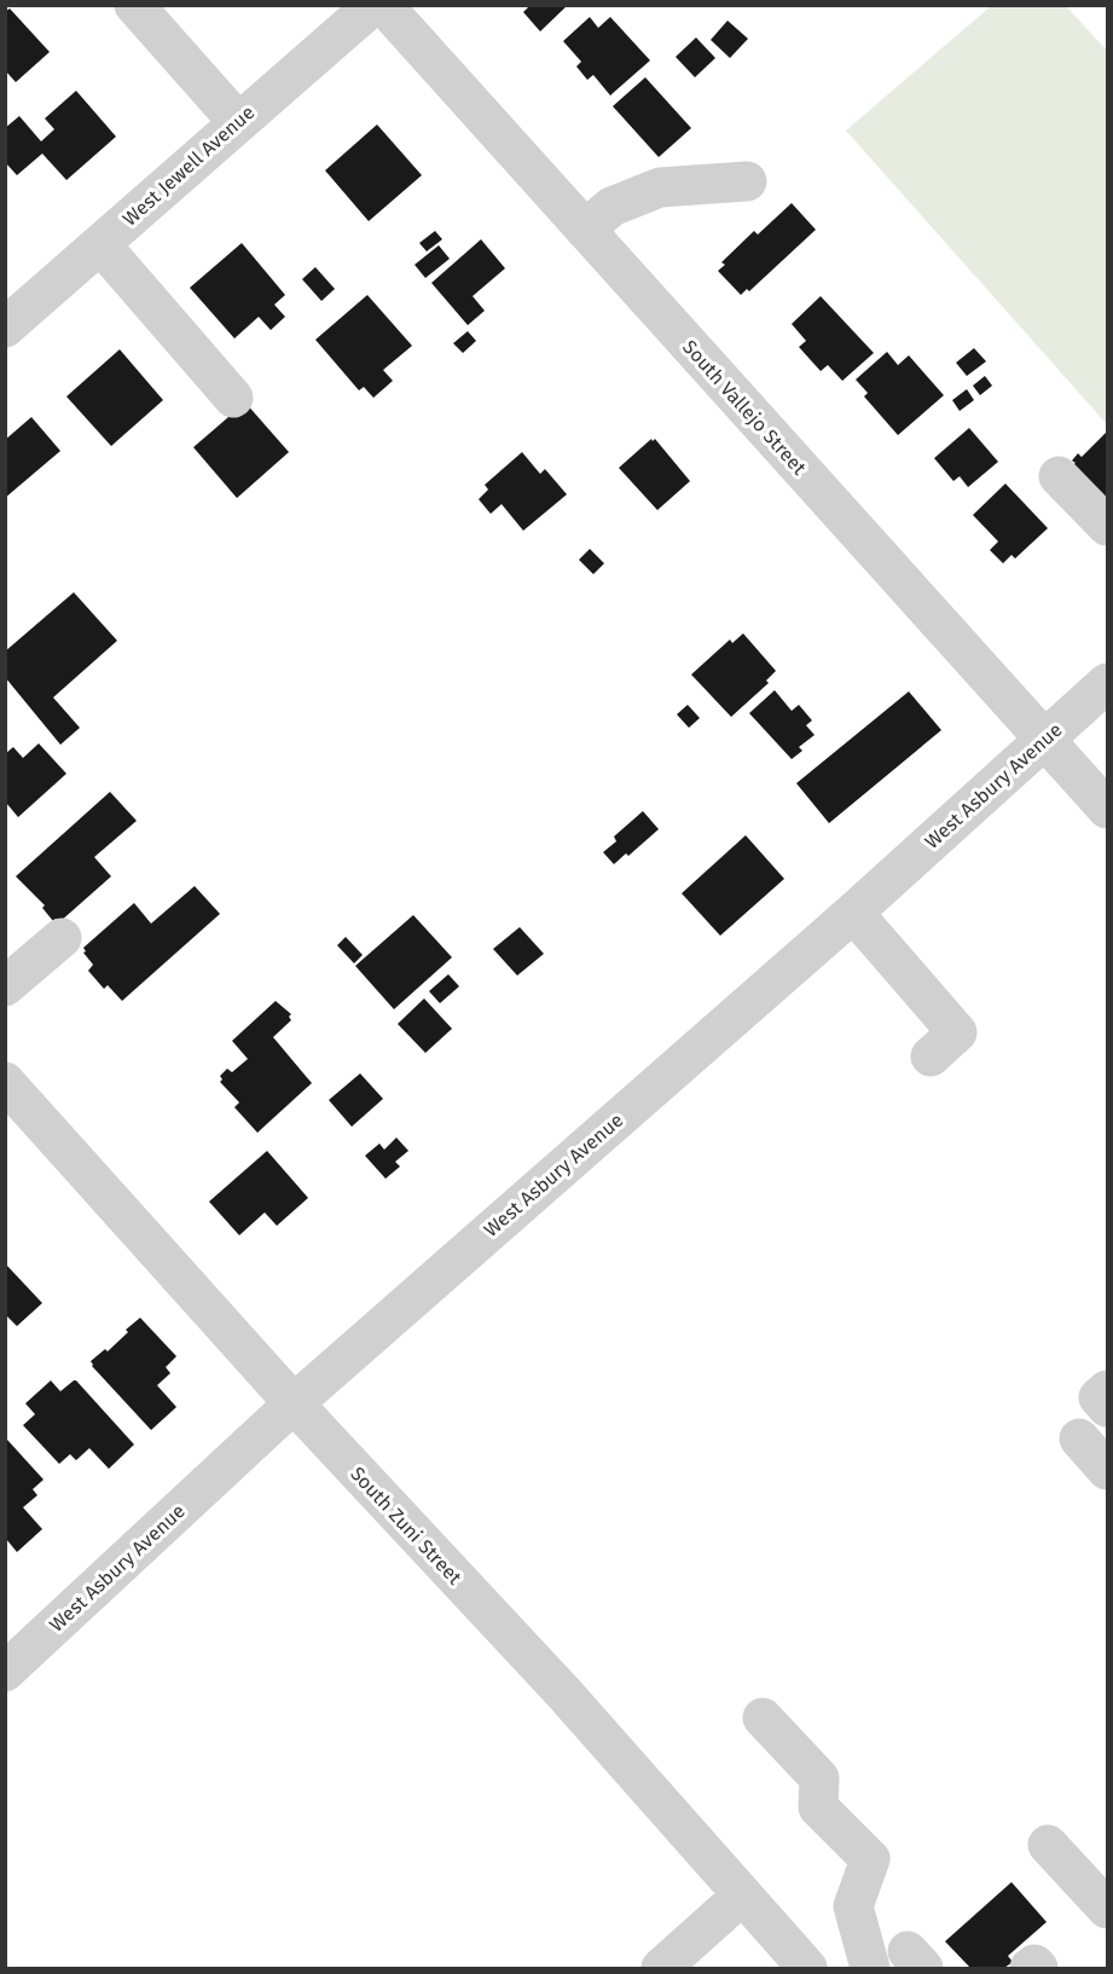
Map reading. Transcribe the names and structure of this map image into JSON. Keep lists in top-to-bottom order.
{
  "streets": {
    "street": [
      "West Jewell Avenue",
      "South Vallejo Street",
      "West Asbury Avenue",
      "South Zuni Street"
    ]
  },
  "crossings": [
    ["South Vallejo Street", "West Asbury Avenue"],
    ["West Asbury Avenue", "South Zuni Street"]
  ]
}
